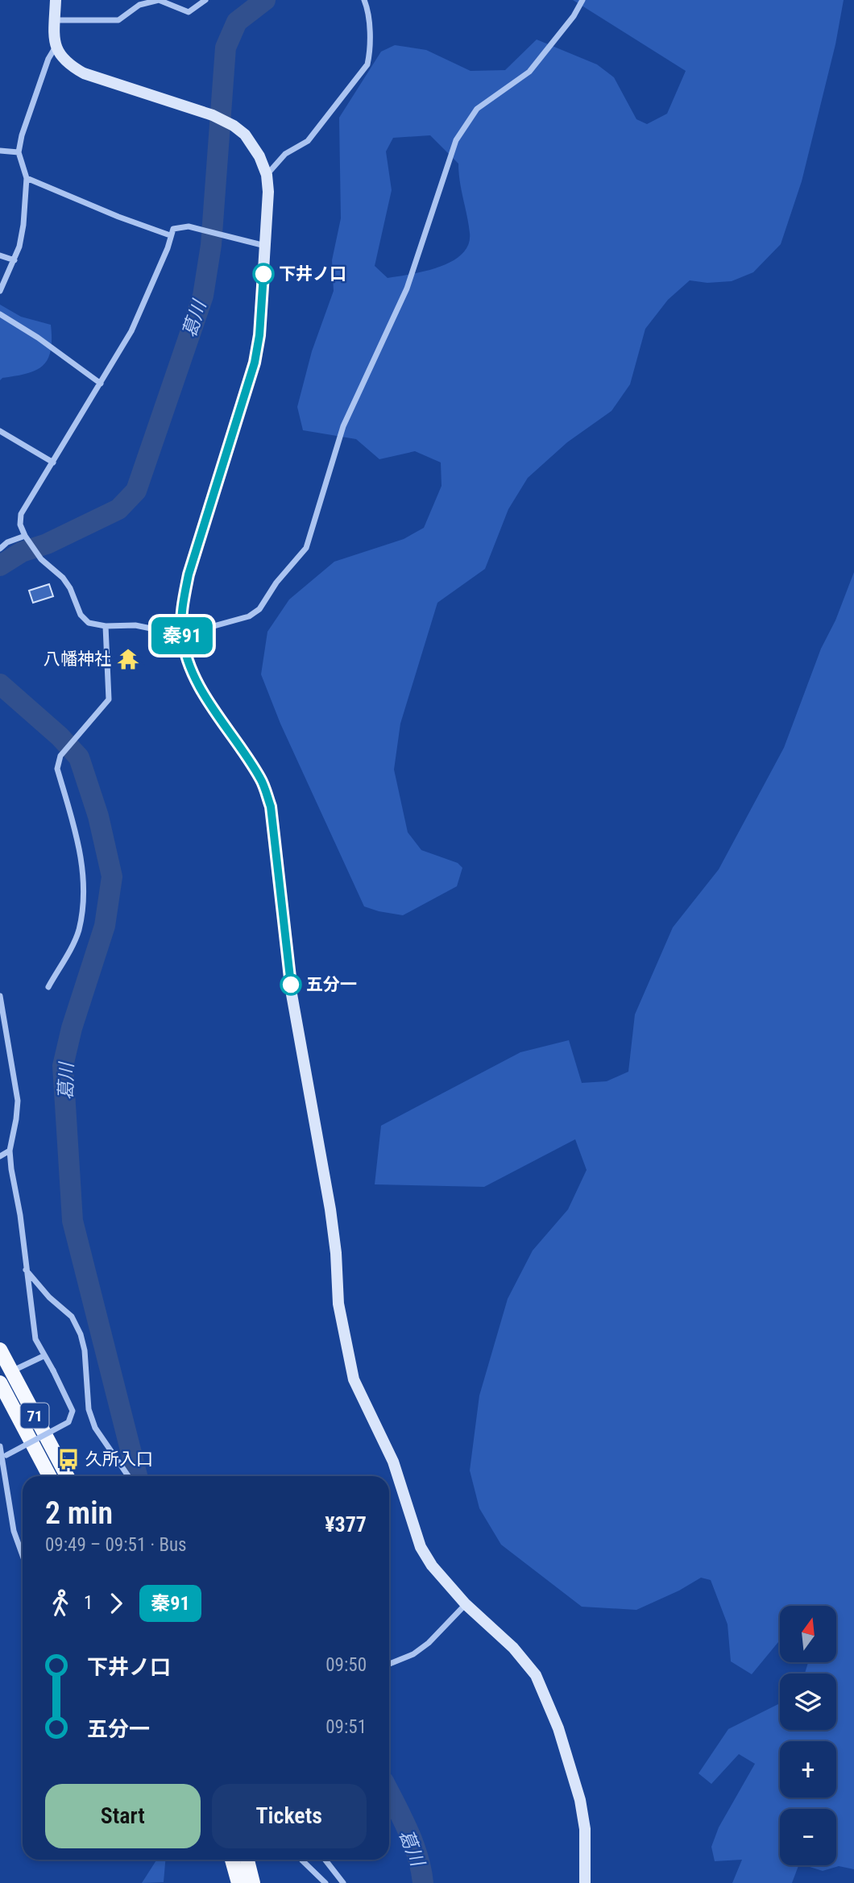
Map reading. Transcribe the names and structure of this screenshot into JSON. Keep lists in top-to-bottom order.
{
  "streets": {
    "main road": ["71"]
  },
  "water": ["葛川"],
  "places": {
    "other": ["下井ノ口", "五分一"],
    "temple": ["八幡神社"],
    "bus stop": ["久所入口"]
  },
  "lines": ["bus line 秦91"],
  "north": "top",
  "page": {
    "on_map": "秦91",
    "heading": ["2 min", "09:49 – 09:51 · Bus", "¥377"],
    "legs": ["1", "秦91"],
    "map_buttons": ["+", "−"],
    "list": [
      {
        "name": "下井ノ口",
        "value": "09:50"
      },
      {
        "name": "五分一",
        "value": "09:51"
      }
    ],
    "buttons": ["Start", "Tickets"]
  }
}
